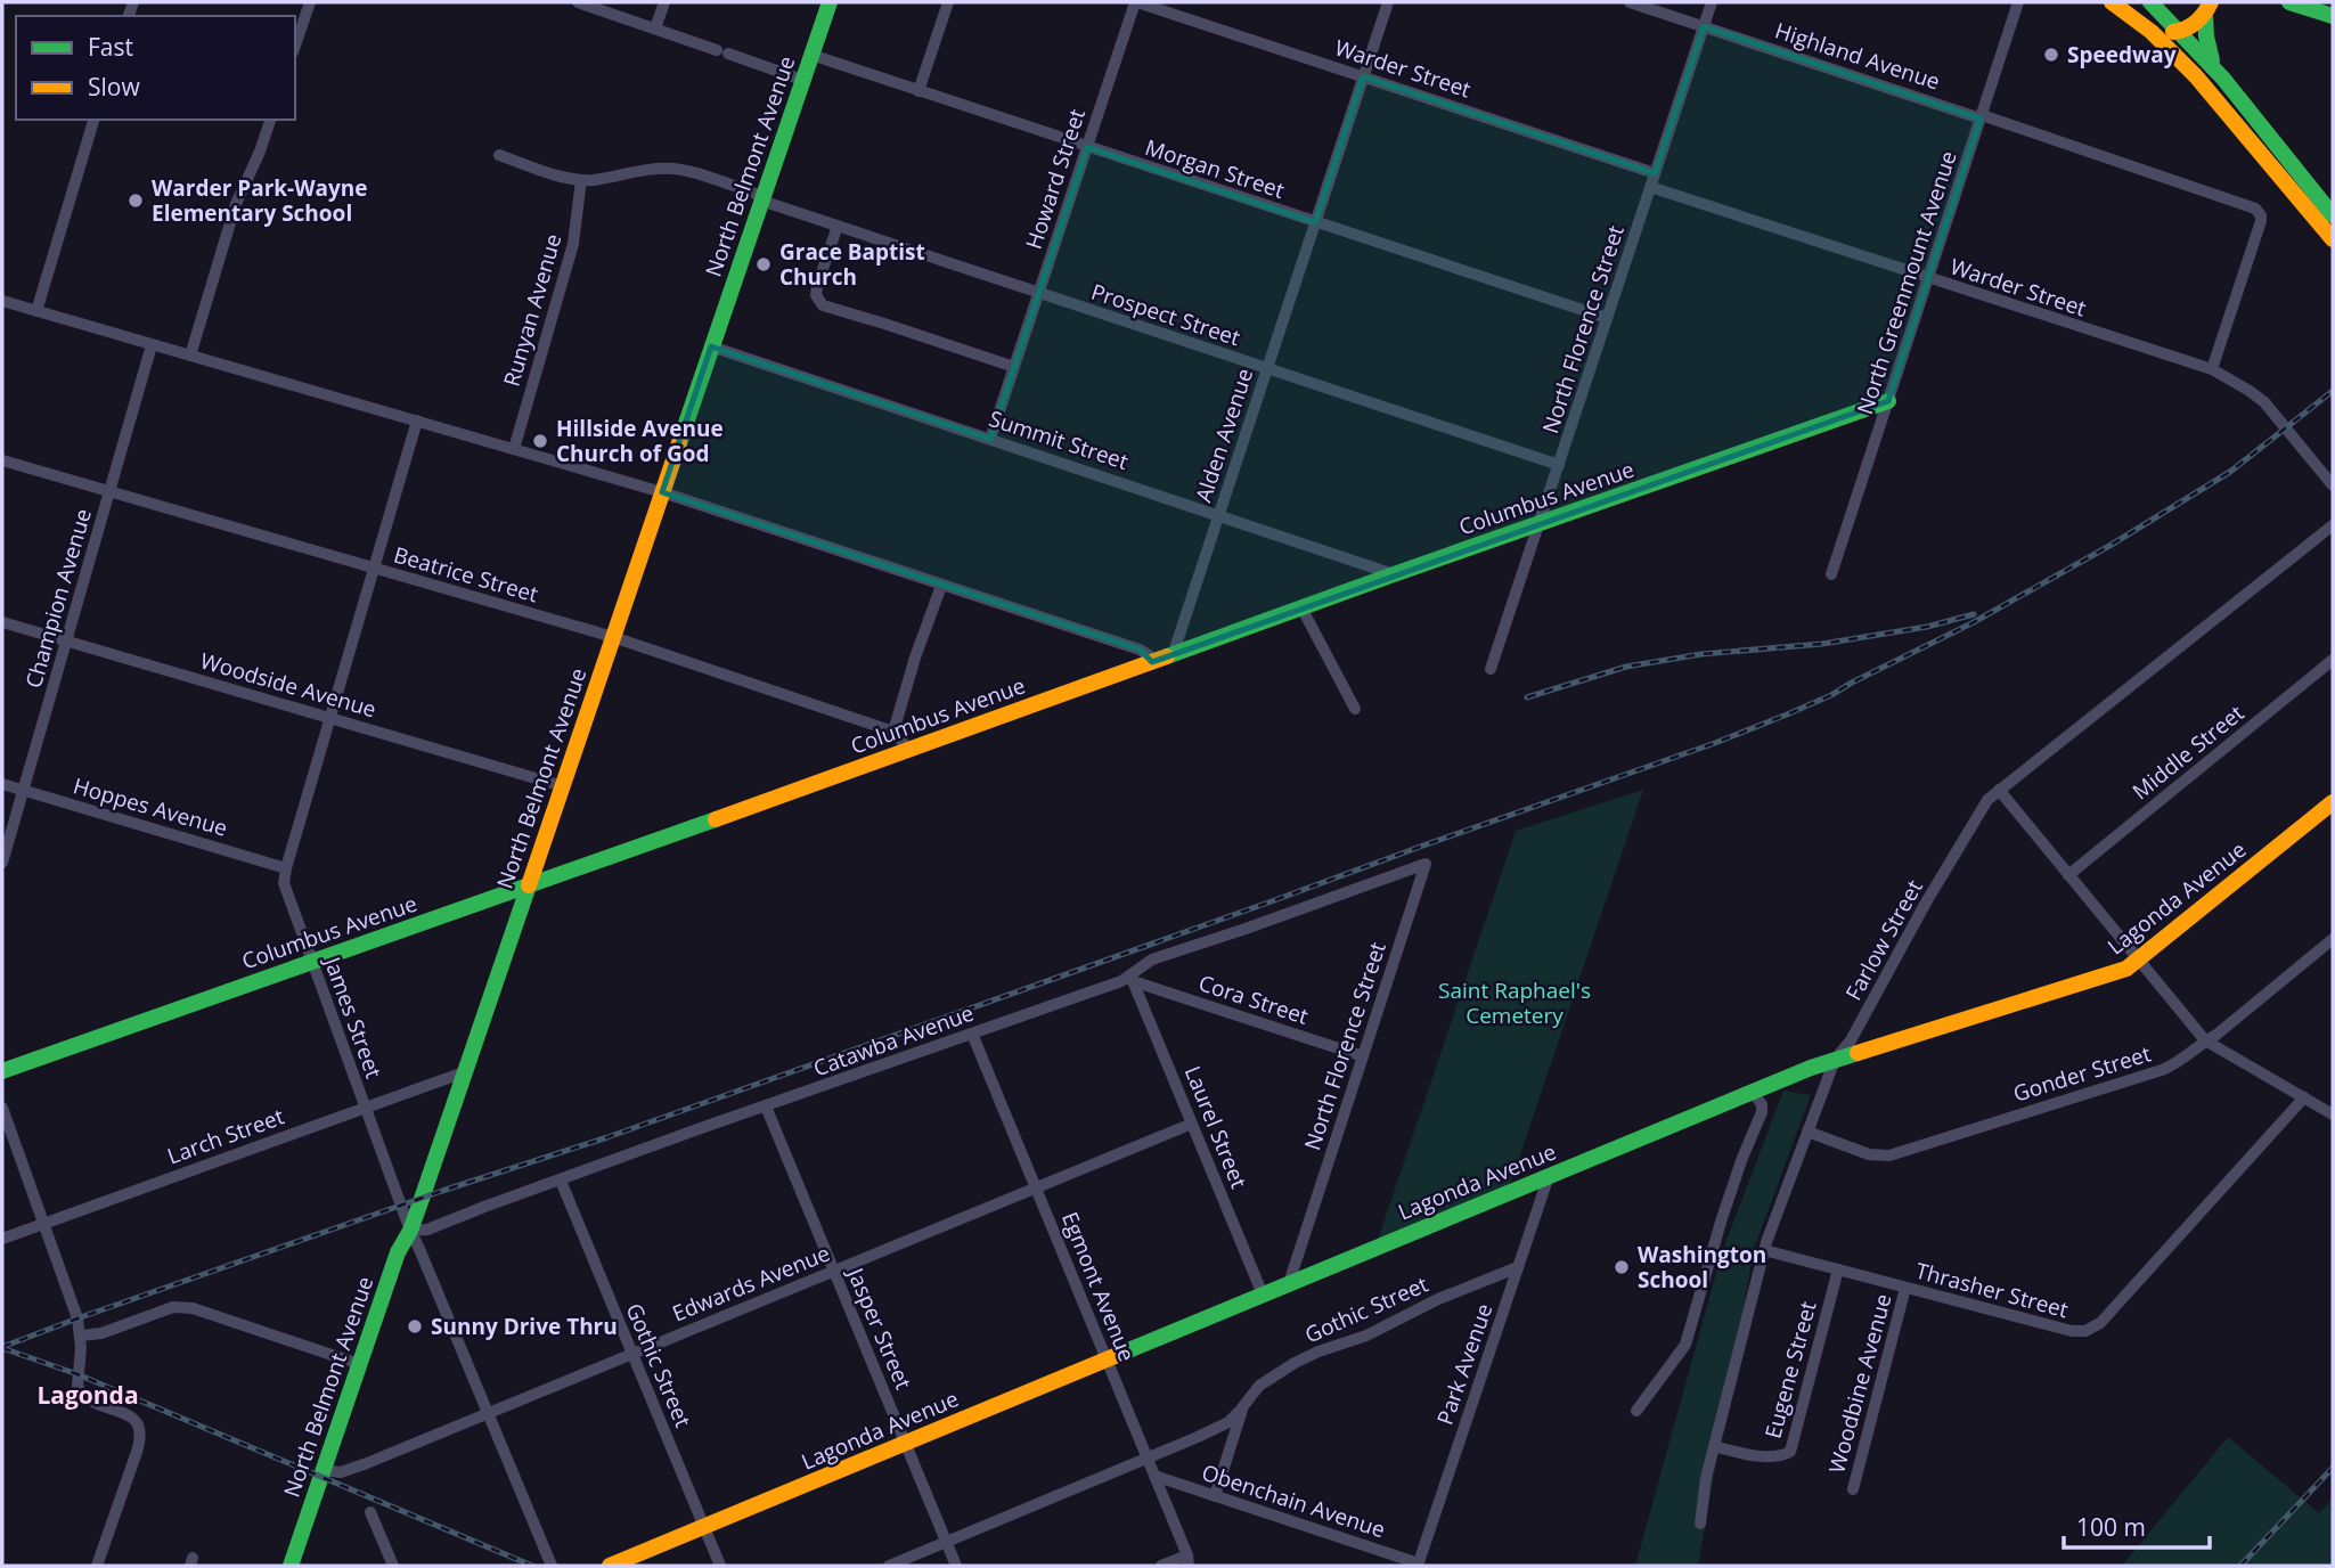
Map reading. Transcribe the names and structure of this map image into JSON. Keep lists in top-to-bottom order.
{
  "streets": {
    "street": [
      "Highland Avenue",
      "Warder Street",
      "North Belmont Avenue",
      "Morgan Street",
      "Howard Street",
      "North Greenmount Avenue",
      "Runyan Avenue",
      "Prospect Street",
      "North Florence Street",
      "Alden Avenue",
      "Summit Street",
      "Columbus Avenue",
      "Beatrice Street",
      "Champion Avenue",
      "Woodside Avenue",
      "Middle Street",
      "Hoppes Avenue",
      "Lagonda Avenue",
      "Farlow Street",
      "Cora Street",
      "James Street",
      "Catawba Avenue",
      "Gonder Street",
      "Laurel Street",
      "Larch Street",
      "Edwards Avenue",
      "Egmont Avenue",
      "Thrasher Street",
      "Gothic Street",
      "Jasper Street",
      "Park Avenue",
      "Eugene Street",
      "Woodbine Avenue",
      "Obenchain Avenue"
    ]
  },
  "crossings": [
    ["Highland Avenue", "Warder Street"],
    ["Highland Avenue", "North Greenmount Avenue"],
    ["Highland Avenue", "North Florence Street"],
    ["Warder Street", "Howard Street"],
    ["Warder Street", "North Greenmount Avenue"],
    ["Warder Street", "North Florence Street"],
    ["Warder Street", "Alden Avenue"],
    ["North Belmont Avenue", "Morgan Street"],
    ["North Belmont Avenue", "Prospect Street"],
    ["North Belmont Avenue", "Summit Street"],
    ["North Belmont Avenue", "Columbus Avenue"],
    ["North Belmont Avenue", "Beatrice Street"],
    ["North Belmont Avenue", "Woodside Avenue"],
    ["North Belmont Avenue", "James Street"],
    ["North Belmont Avenue", "Catawba Avenue"],
    ["North Belmont Avenue", "Larch Street"],
    ["North Belmont Avenue", "Edwards Avenue"],
    ["Morgan Street", "Howard Street"],
    ["Morgan Street", "North Florence Street"],
    ["Morgan Street", "Alden Avenue"],
    ["Howard Street", "Prospect Street"],
    ["Howard Street", "Summit Street"],
    ["North Greenmount Avenue", "Columbus Avenue"],
    ["Runyan Avenue", "Prospect Street"],
    ["Prospect Street", "North Florence Street"],
    ["Prospect Street", "Alden Avenue"],
    ["North Florence Street", "Columbus Avenue"],
    ["North Florence Street", "Lagonda Avenue"],
    ["North Florence Street", "Cora Street"],
    ["North Florence Street", "Catawba Avenue"],
    ["Alden Avenue", "Summit Street"],
    ["Alden Avenue", "Columbus Avenue"],
    ["Summit Street", "Columbus Avenue"],
    ["Columbus Avenue", "Beatrice Street"],
    ["Columbus Avenue", "James Street"],
    ["Beatrice Street", "Champion Avenue"],
    ["Beatrice Street", "James Street"],
    ["Champion Avenue", "Woodside Avenue"],
    ["Champion Avenue", "Hoppes Avenue"],
    ["Woodside Avenue", "James Street"],
    ["Hoppes Avenue", "James Street"],
    ["Lagonda Avenue", "Farlow Street"],
    ["Lagonda Avenue", "Laurel Street"],
    ["Lagonda Avenue", "Egmont Avenue"],
    ["Lagonda Avenue", "Gothic Street"],
    ["Lagonda Avenue", "Jasper Street"],
    ["Lagonda Avenue", "Park Avenue"],
    ["Farlow Street", "Gonder Street"],
    ["Farlow Street", "Thrasher Street"],
    ["Farlow Street", "Eugene Street"],
    ["Cora Street", "Catawba Avenue"],
    ["Cora Street", "Laurel Street"],
    ["James Street", "Catawba Avenue"],
    ["James Street", "Larch Street"],
    ["James Street", "Edwards Avenue"],
    ["Catawba Avenue", "Laurel Street"],
    ["Catawba Avenue", "Egmont Avenue"],
    ["Catawba Avenue", "Gothic Street"],
    ["Catawba Avenue", "Jasper Street"],
    ["Laurel Street", "Edwards Avenue"],
    ["Edwards Avenue", "Egmont Avenue"],
    ["Edwards Avenue", "Gothic Street"],
    ["Edwards Avenue", "Jasper Street"],
    ["Egmont Avenue", "Gothic Street"],
    ["Egmont Avenue", "Obenchain Avenue"],
    ["Thrasher Street", "Eugene Street"],
    ["Thrasher Street", "Woodbine Avenue"],
    ["Gothic Street", "Jasper Street"],
    ["Gothic Street", "Park Avenue"],
    ["Gothic Street", "Obenchain Avenue"],
    ["Park Avenue", "Obenchain Avenue"]
  ],
  "districts": ["Lagonda"],
  "parks": ["Saint Raphael's Cemetery"],
  "places": [
    "Speedway",
    "Warder Park-Wayne Elementary School",
    "Grace Baptist Church",
    "Hillside Avenue Church of God",
    "Washington School",
    "Sunny Drive Thru"
  ],
  "legend": ["Fast", "Slow"],
  "scale_bar": "100 m"
}
